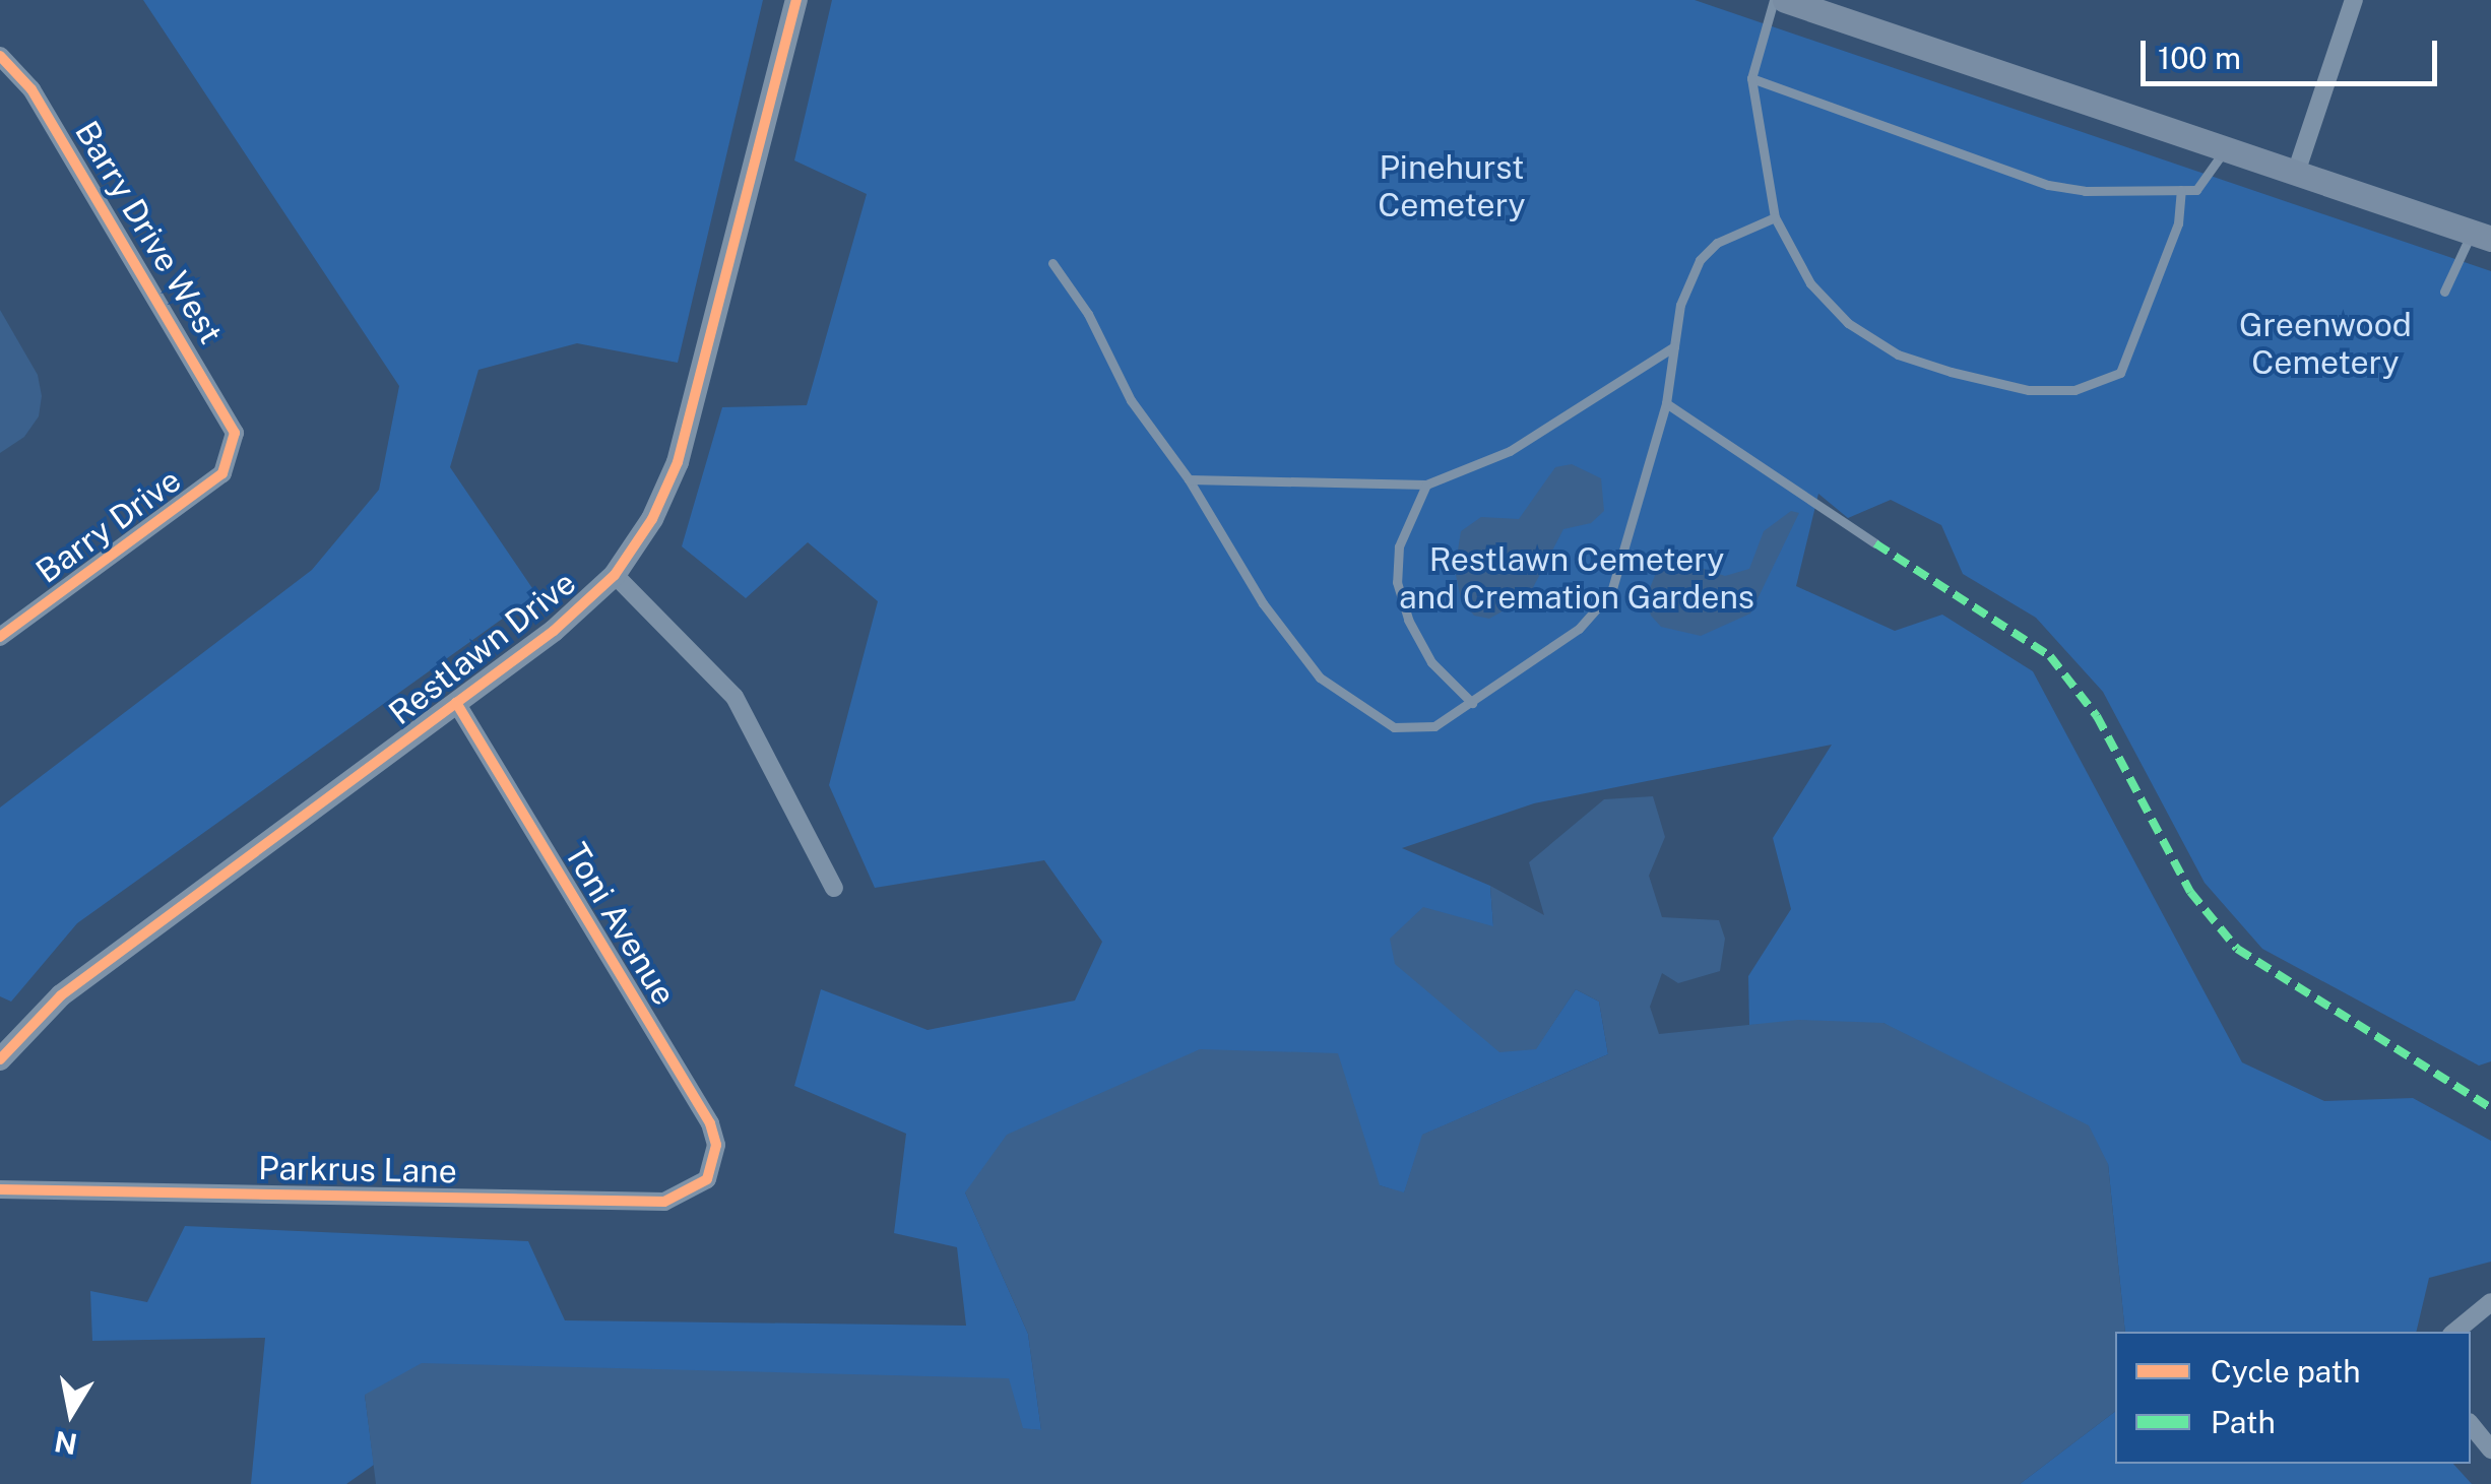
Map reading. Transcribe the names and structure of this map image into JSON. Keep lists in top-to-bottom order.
{
  "streets": {
    "street": [
      "Barry Drive West",
      "Barry Drive",
      "Restlawn Drive",
      "Toni Avenue",
      "Parkrus Lane"
    ]
  },
  "crossings": [
    ["Barry Drive West", "Barry Drive"],
    ["Restlawn Drive", "Toni Avenue"],
    ["Toni Avenue", "Parkrus Lane"]
  ],
  "parks": ["Pinehurst Cemetery", "Greenwood Cemetery", "Restlawn Cemetery and Cremation Gardens"],
  "legend": ["Cycle path", "Path"],
  "scale_bar": "100 m",
  "north": "bottom"
}
